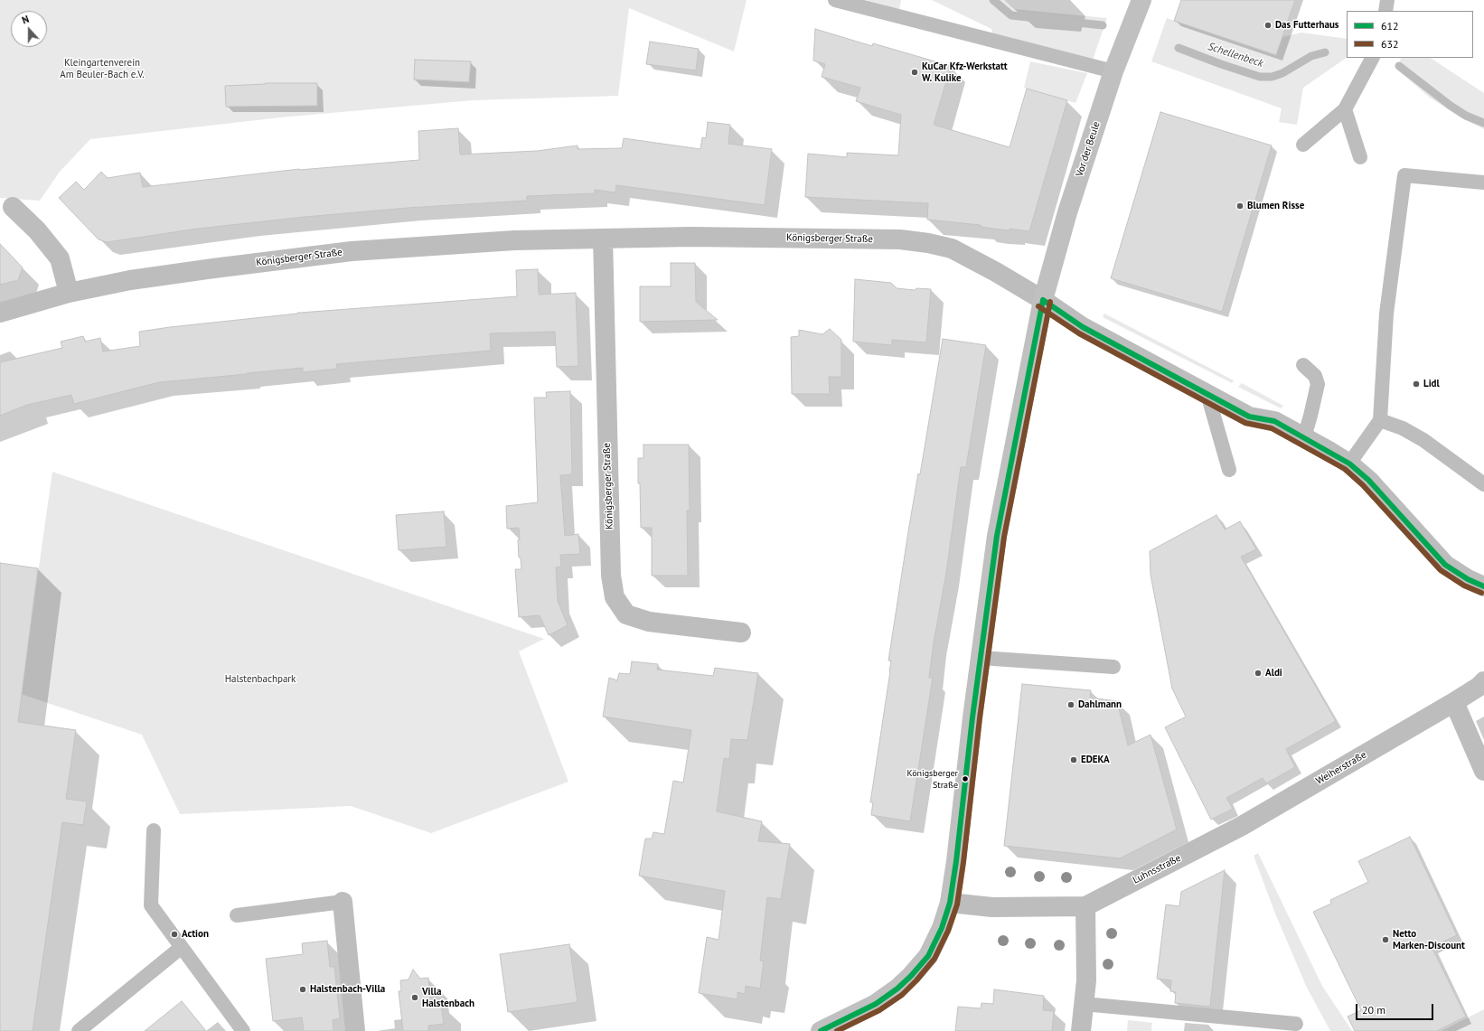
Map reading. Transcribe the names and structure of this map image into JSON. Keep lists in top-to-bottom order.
{
  "streets": {
    "main road": ["Vor der Beule"],
    "street": ["Königsberger Straße", "Weiherstraße", "Luhnsstraße"]
  },
  "crossings": [
    ["Vor der Beule", "Königsberger Straße"],
    ["Vor der Beule", "Luhnsstraße"],
    ["Weiherstraße", "Luhnsstraße"]
  ],
  "water": ["Schellenbeck"],
  "parks": ["Kleingartenverein Am Beuler-Bach e.V.", "Halstenbachpark"],
  "places": [
    "Das Futterhaus",
    "KuCar Kfz-Werkstatt W. Kulike",
    "Blumen Risse",
    "Lidl",
    "Aldi",
    "Dahlmann",
    "EDEKA",
    "Königsberger Straße",
    "Action",
    "Netto Marken-Discount",
    "Halstenbach-Villa",
    "Villa Halstenbach"
  ],
  "lines": ["transit line 612", "transit line 632"],
  "legend": ["612", "632"],
  "scale_bar": "20 m",
  "north": "top"
}
